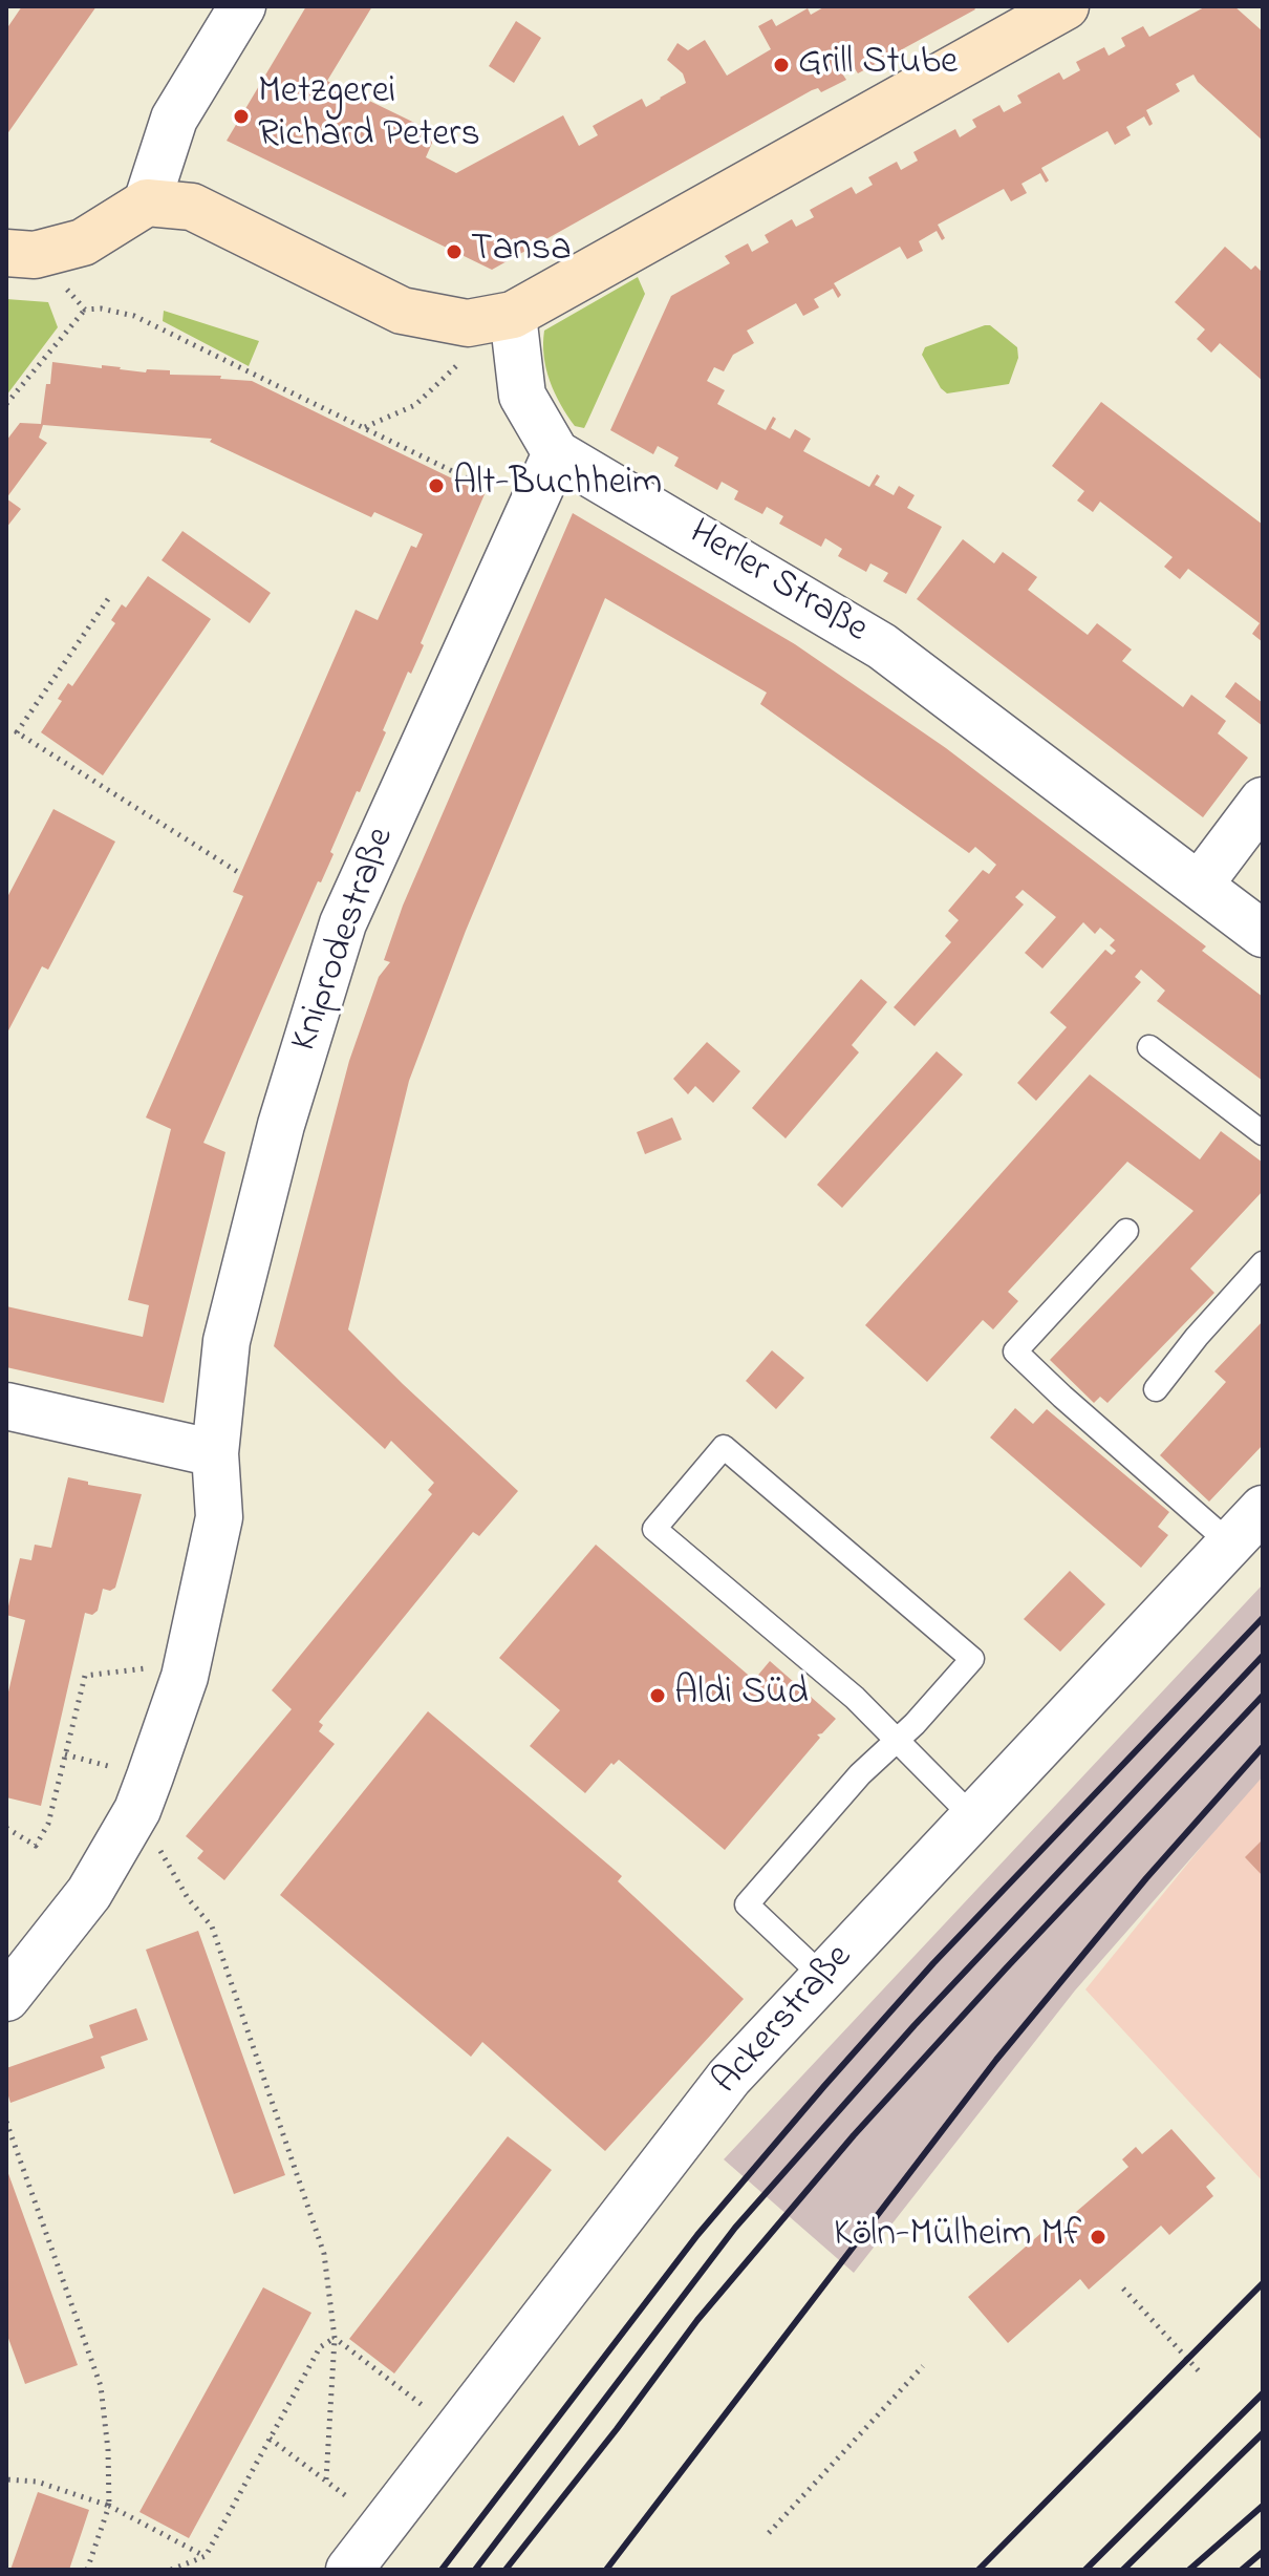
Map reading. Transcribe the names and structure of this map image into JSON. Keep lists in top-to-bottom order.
{
  "streets": {
    "street": ["Herler Straße", "Kniprodestraße", "Ackerstraße"]
  },
  "crossings": [
    ["Herler Straße", "Kniprodestraße"]
  ],
  "places": [
    "Grill Stube",
    "Metzgerei Richard Peters",
    "Tansa",
    "Alt-Buchheim",
    "Aldi Süd",
    "Köln-Mülheim Mf"
  ]
}
